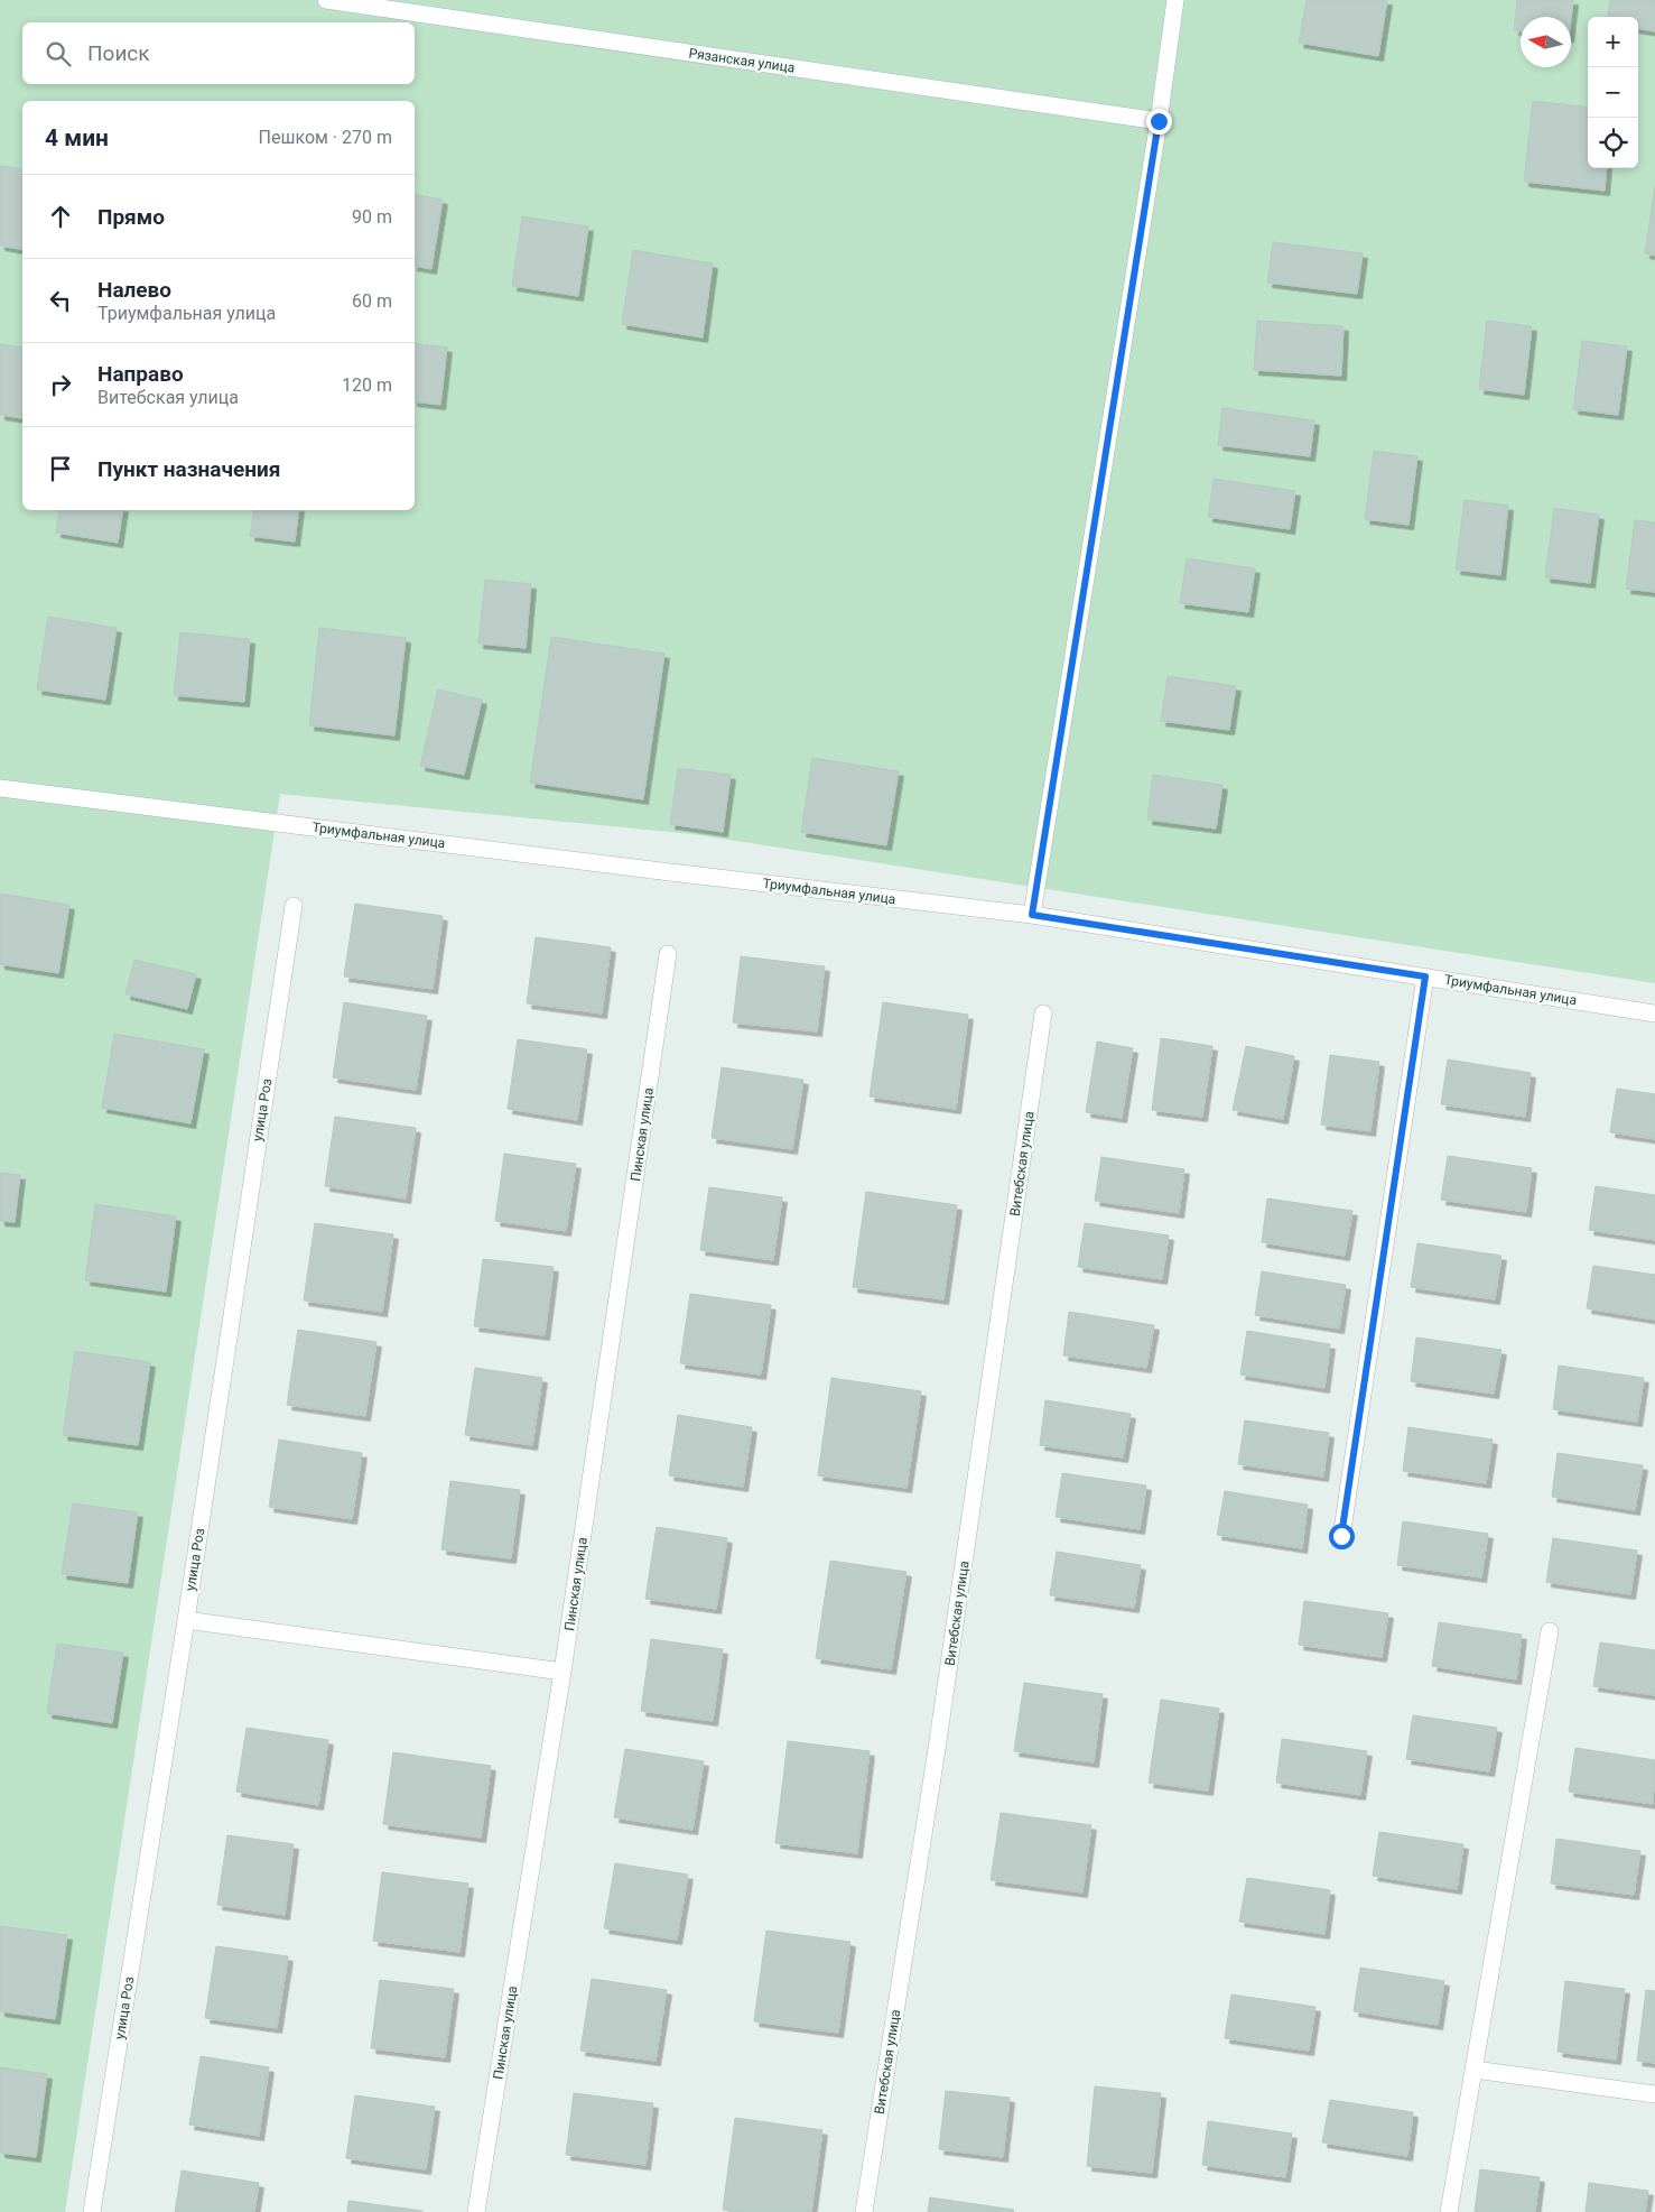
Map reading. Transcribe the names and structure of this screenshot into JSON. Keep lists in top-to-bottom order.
{
  "streets": {
    "street": [
      "Рязанская улица",
      "Триумфальная улица",
      "улица Роз",
      "Пинская улица",
      "Витебская улица"
    ]
  },
  "north": "left",
  "page": {
    "map_buttons": ["+", "−"],
    "search": "Поиск",
    "heading": ["4 мин", "Пешком · 270 m"],
    "list": [
      ["Прямо", "90 m"],
      ["Налево", "Триумфальная улица", "60 m"],
      ["Направо", "Витебская улица", "120 m"],
      "Пункт назначения"
    ]
  }
}
